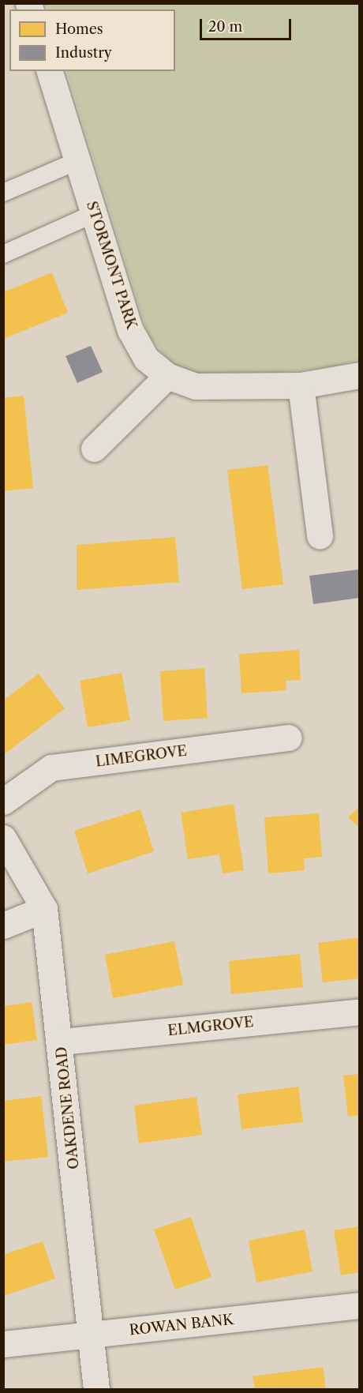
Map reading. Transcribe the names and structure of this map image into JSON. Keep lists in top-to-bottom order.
{
  "streets": {
    "street": [
      "STORMONT PARK",
      "LIMEGROVE",
      "ELMGROVE",
      "OAKDENE ROAD",
      "ROWAN BANK"
    ]
  },
  "crossings": [
    ["ELMGROVE", "OAKDENE ROAD"],
    ["OAKDENE ROAD", "ROWAN BANK"]
  ],
  "legend": ["Homes", "Industry"],
  "scale_bar": "20 m"
}
